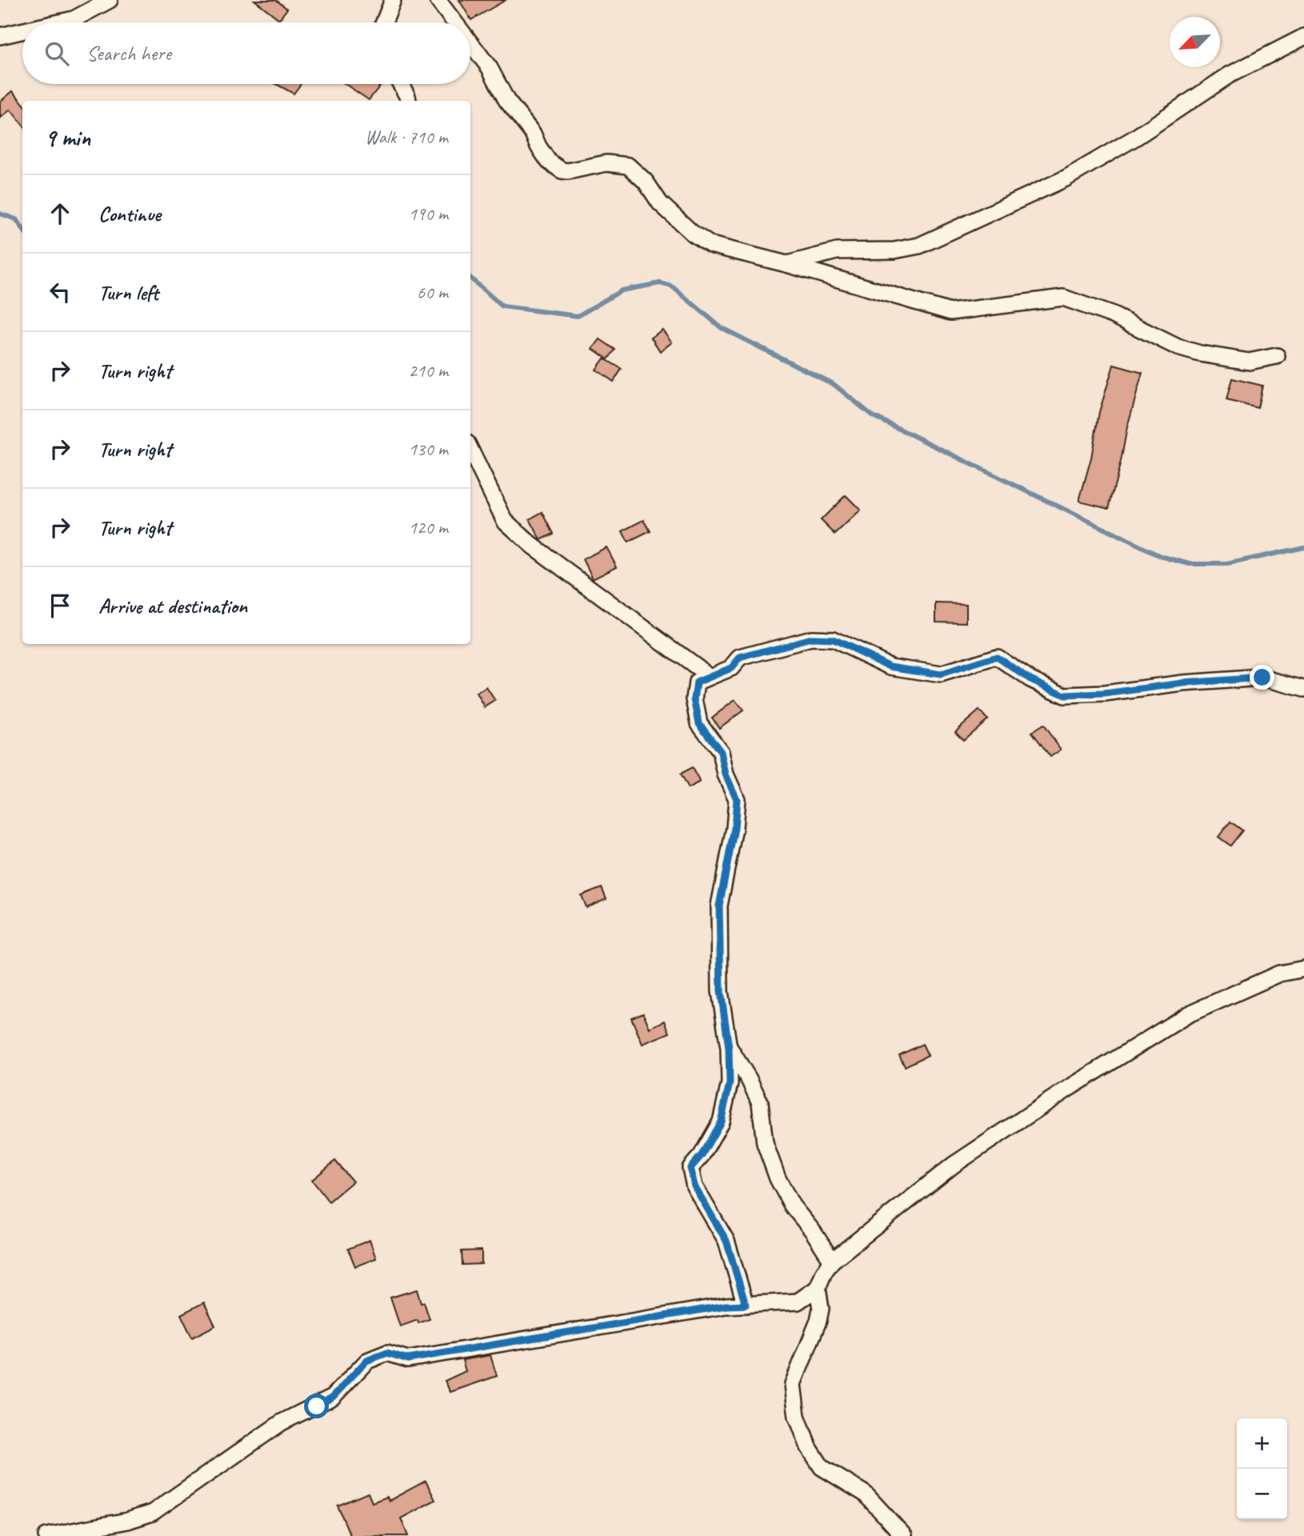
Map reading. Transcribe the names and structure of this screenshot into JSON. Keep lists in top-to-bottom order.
{
  "north": "bottom left",
  "page": {
    "search": "Search here",
    "heading": ["9 min", "Walk · 710 m"],
    "list": [
      ["Continue", "190 m"],
      ["Turn left", "60 m"],
      ["Turn right", "210 m"],
      ["Turn right", "130 m"],
      ["Turn right", "120 m"],
      "Arrive at destination"
    ],
    "map_buttons": ["+", "−"]
  }
}
